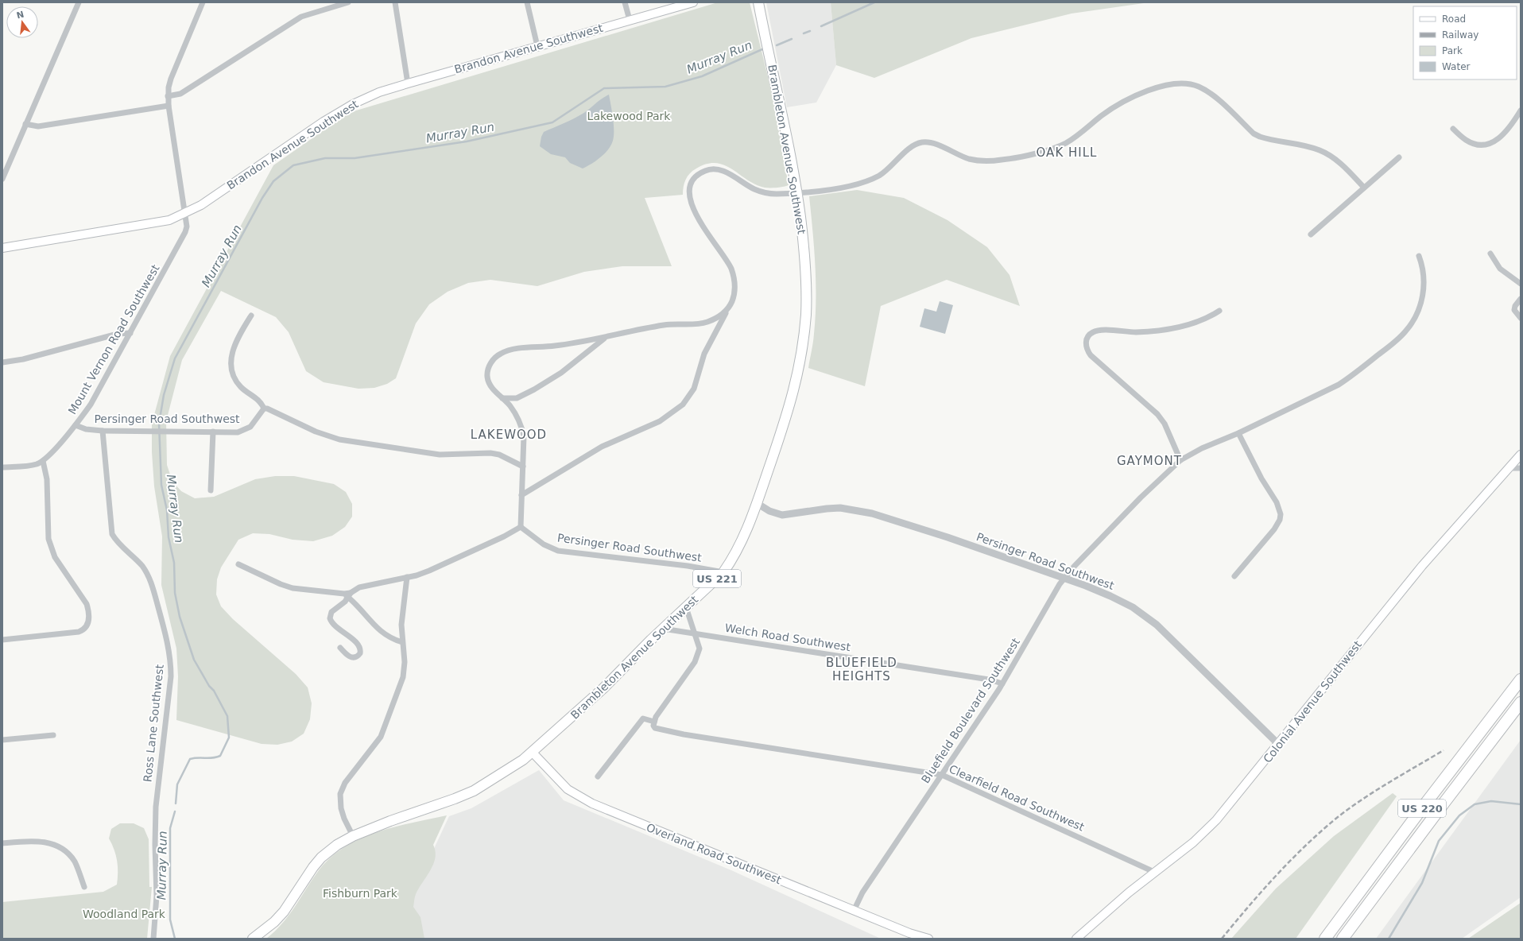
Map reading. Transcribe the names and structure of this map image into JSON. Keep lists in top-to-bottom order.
{
  "streets": {
    "highway": ["US 220"],
    "main road": [
      "Brandon Avenue Southwest",
      "Brambleton Avenue Southwest",
      "US 221",
      "Colonial Avenue Southwest",
      "Overland Road Southwest"
    ],
    "street": [
      "Mount Vernon Road Southwest",
      "Persinger Road Southwest",
      "Welch Road Southwest",
      "Bluefield Boulevard Southwest",
      "Ross Lane Southwest",
      "Clearfield Road Southwest"
    ]
  },
  "crossings": [
    ["Brandon Avenue Southwest", "Mount Vernon Road Southwest"],
    ["Brambleton Avenue Southwest", "Persinger Road Southwest"],
    ["Brambleton Avenue Southwest", "Welch Road Southwest"],
    ["Brambleton Avenue Southwest", "Overland Road Southwest"],
    ["Mount Vernon Road Southwest", "Persinger Road Southwest"],
    ["Persinger Road Southwest", "Colonial Avenue Southwest"],
    ["Persinger Road Southwest", "Bluefield Boulevard Southwest"],
    ["Persinger Road Southwest", "Ross Lane Southwest"],
    ["Welch Road Southwest", "Bluefield Boulevard Southwest"],
    ["Colonial Avenue Southwest", "Clearfield Road Southwest"],
    ["Bluefield Boulevard Southwest", "Clearfield Road Southwest"],
    ["Bluefield Boulevard Southwest", "Overland Road Southwest"]
  ],
  "districts": [
    "OAK HILL",
    "LAKEWOOD",
    "GAYMONT",
    "BLUEFIELD HEIGHTS"
  ],
  "water": ["Murray Run"],
  "parks": ["Lakewood Park", "Fishburn Park", "Woodland Park"],
  "legend": [
    "Road",
    "Railway",
    "Park",
    "Water"
  ],
  "north": "top"
}
